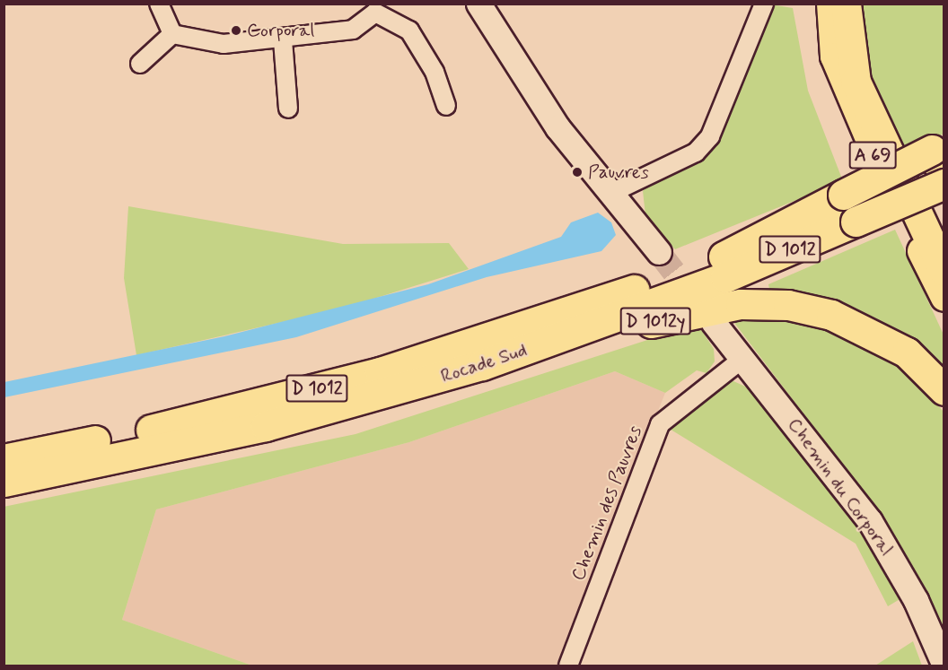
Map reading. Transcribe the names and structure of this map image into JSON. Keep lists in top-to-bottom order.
{
  "streets": {
    "highway": [
      "A 69",
      "D 1012",
      "D 1012y",
      "Rocade Sud"
    ],
    "street": ["Chemin du Corporal", "Chemin des Pauvres"]
  },
  "crossings": [
    ["D 1012y", "Rocade Sud"],
    ["Chemin du Corporal", "Chemin des Pauvres"]
  ],
  "places": ["Corporal", "Pauvres"]
}
